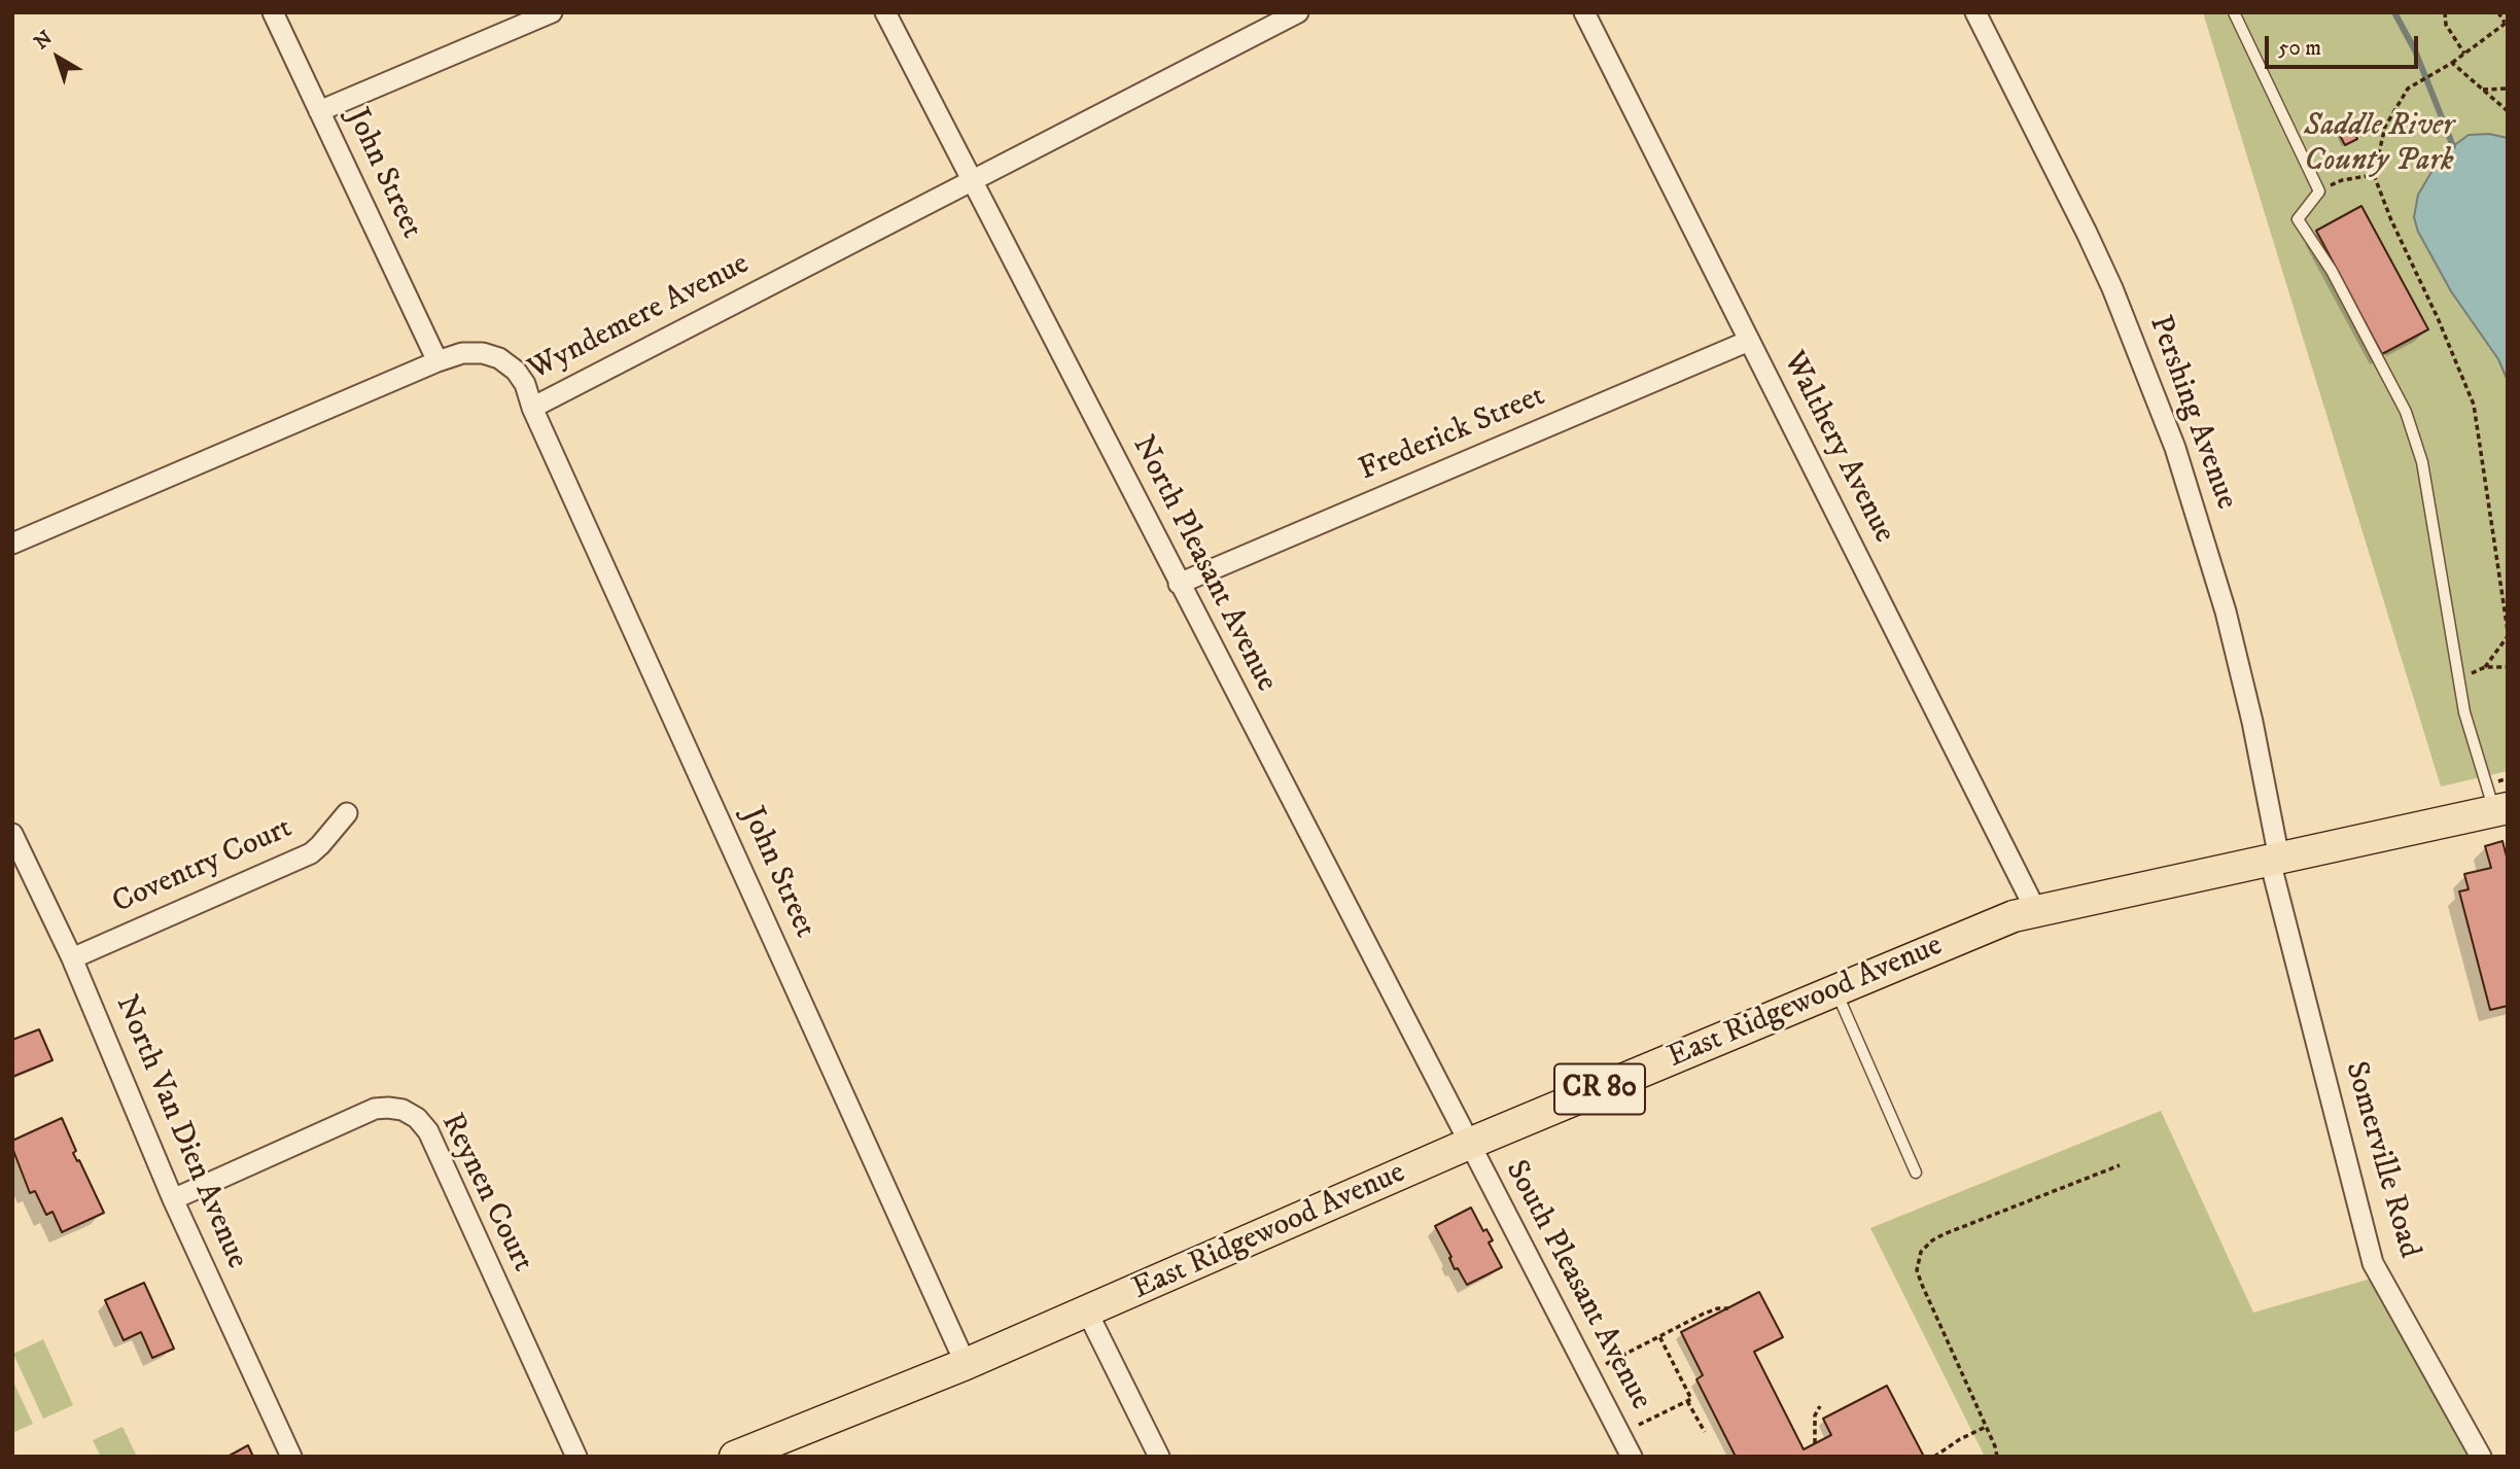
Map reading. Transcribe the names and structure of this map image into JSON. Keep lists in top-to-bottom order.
{
  "streets": {
    "main road": ["East Ridgewood Avenue", "CR 80"],
    "street": [
      "John Street",
      "Wyndemere Avenue",
      "Pershing Avenue",
      "Frederick Street",
      "Walthery Avenue",
      "North Pleasant Avenue",
      "Coventry Court",
      "North Van Dien Avenue",
      "Somerville Road",
      "Reynen Court",
      "South Pleasant Avenue"
    ]
  },
  "crossings": [
    ["John Street", "Wyndemere Avenue"],
    ["John Street", "East Ridgewood Avenue"],
    ["Wyndemere Avenue", "North Pleasant Avenue"],
    ["Pershing Avenue", "East Ridgewood Avenue"],
    ["Pershing Avenue", "Somerville Road"],
    ["Frederick Street", "Walthery Avenue"],
    ["Frederick Street", "North Pleasant Avenue"],
    ["Walthery Avenue", "East Ridgewood Avenue"],
    ["North Pleasant Avenue", "East Ridgewood Avenue"],
    ["North Pleasant Avenue", "South Pleasant Avenue"],
    ["Coventry Court", "North Van Dien Avenue"],
    ["East Ridgewood Avenue", "Somerville Road"],
    ["East Ridgewood Avenue", "South Pleasant Avenue"],
    ["North Van Dien Avenue", "Reynen Court"]
  ],
  "parks": ["Saddle River County Park"],
  "scale_bar": "50 m",
  "north": "top left"
}
